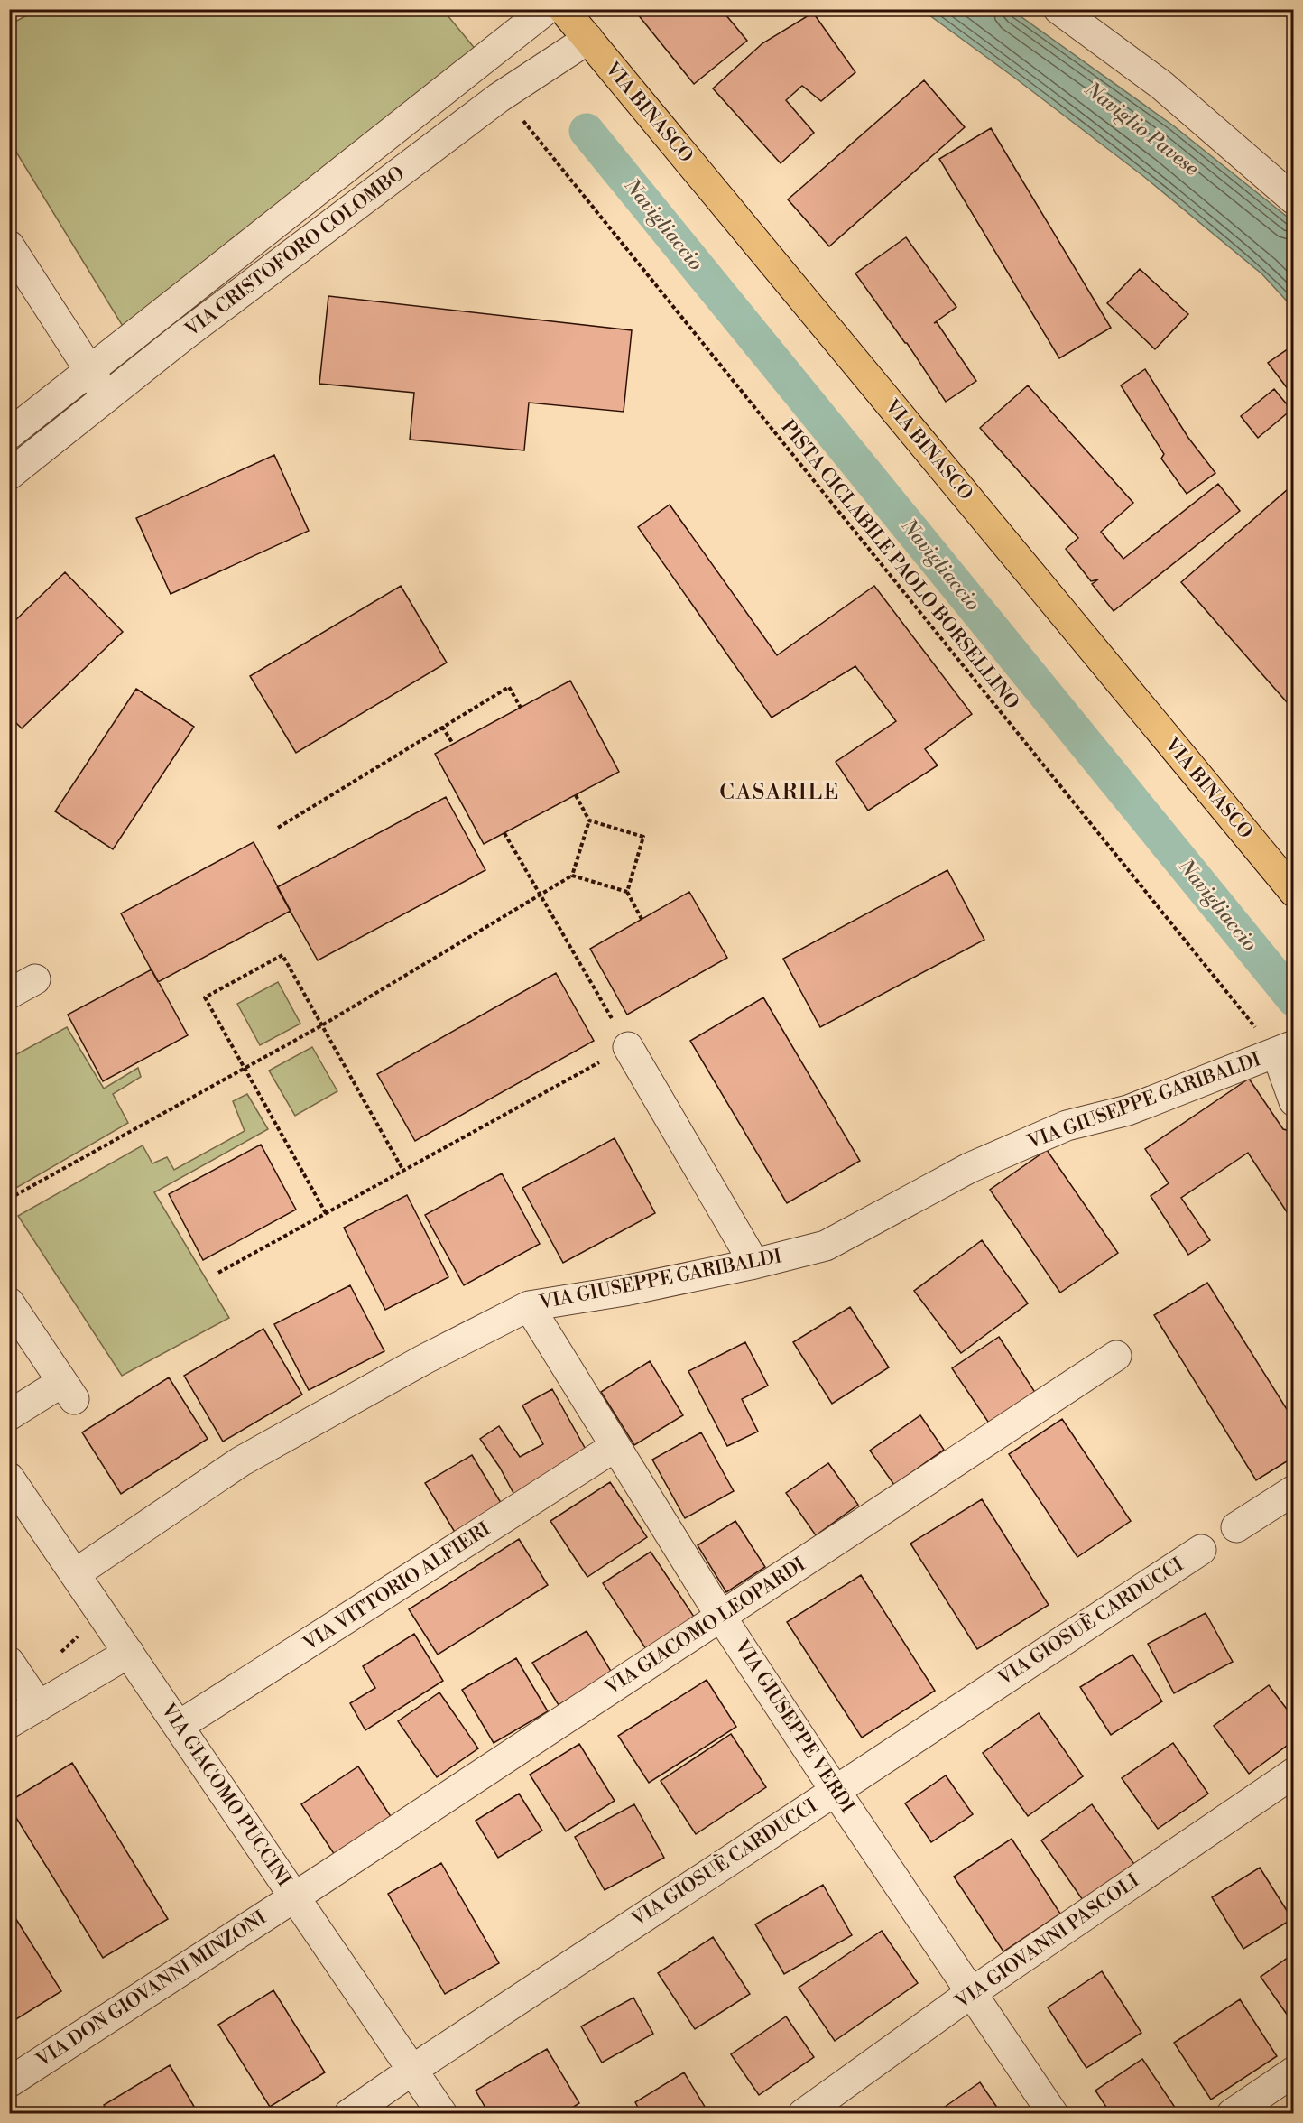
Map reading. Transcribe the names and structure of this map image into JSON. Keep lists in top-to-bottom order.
{
  "streets": {
    "main road": ["VIA BINASCO"],
    "street": [
      "VIA CRISTOFORO COLOMBO",
      "VIA GIUSEPPE GARIBALDI",
      "VIA VITTORIO ALFIERI",
      "VIA GIOSUÈ CARDUCCI",
      "VIA GIACOMO LEOPARDI",
      "VIA GIUSEPPE VERDI",
      "VIA GIACOMO PUCCINI",
      "VIA GIOVANNI PASCOLI",
      "VIA DON GIOVANNI MINZONI"
    ],
    "path": ["PISTA CICLABILE PAOLO BORSELLINO"]
  },
  "crossings": [
    ["VIA BINASCO", "VIA CRISTOFORO COLOMBO"],
    ["VIA CRISTOFORO COLOMBO", "PISTA CICLABILE PAOLO BORSELLINO"],
    ["PISTA CICLABILE PAOLO BORSELLINO", "VIA GIUSEPPE GARIBALDI"],
    ["VIA GIUSEPPE GARIBALDI", "VIA GIUSEPPE VERDI"],
    ["VIA GIUSEPPE GARIBALDI", "VIA GIACOMO PUCCINI"],
    ["VIA VITTORIO ALFIERI", "VIA GIUSEPPE VERDI"],
    ["VIA VITTORIO ALFIERI", "VIA GIACOMO PUCCINI"],
    ["VIA GIOSUÈ CARDUCCI", "VIA GIUSEPPE VERDI"],
    ["VIA GIOSUÈ CARDUCCI", "VIA GIACOMO PUCCINI"],
    ["VIA GIACOMO LEOPARDI", "VIA GIUSEPPE VERDI"],
    ["VIA GIACOMO LEOPARDI", "VIA GIACOMO PUCCINI"],
    ["VIA GIACOMO LEOPARDI", "VIA DON GIOVANNI MINZONI"],
    ["VIA GIUSEPPE VERDI", "VIA GIOVANNI PASCOLI"],
    ["VIA GIACOMO PUCCINI", "VIA DON GIOVANNI MINZONI"]
  ],
  "districts": ["CASARILE"],
  "water": ["Naviglio Pavese", "Navigliaccio"]
}
